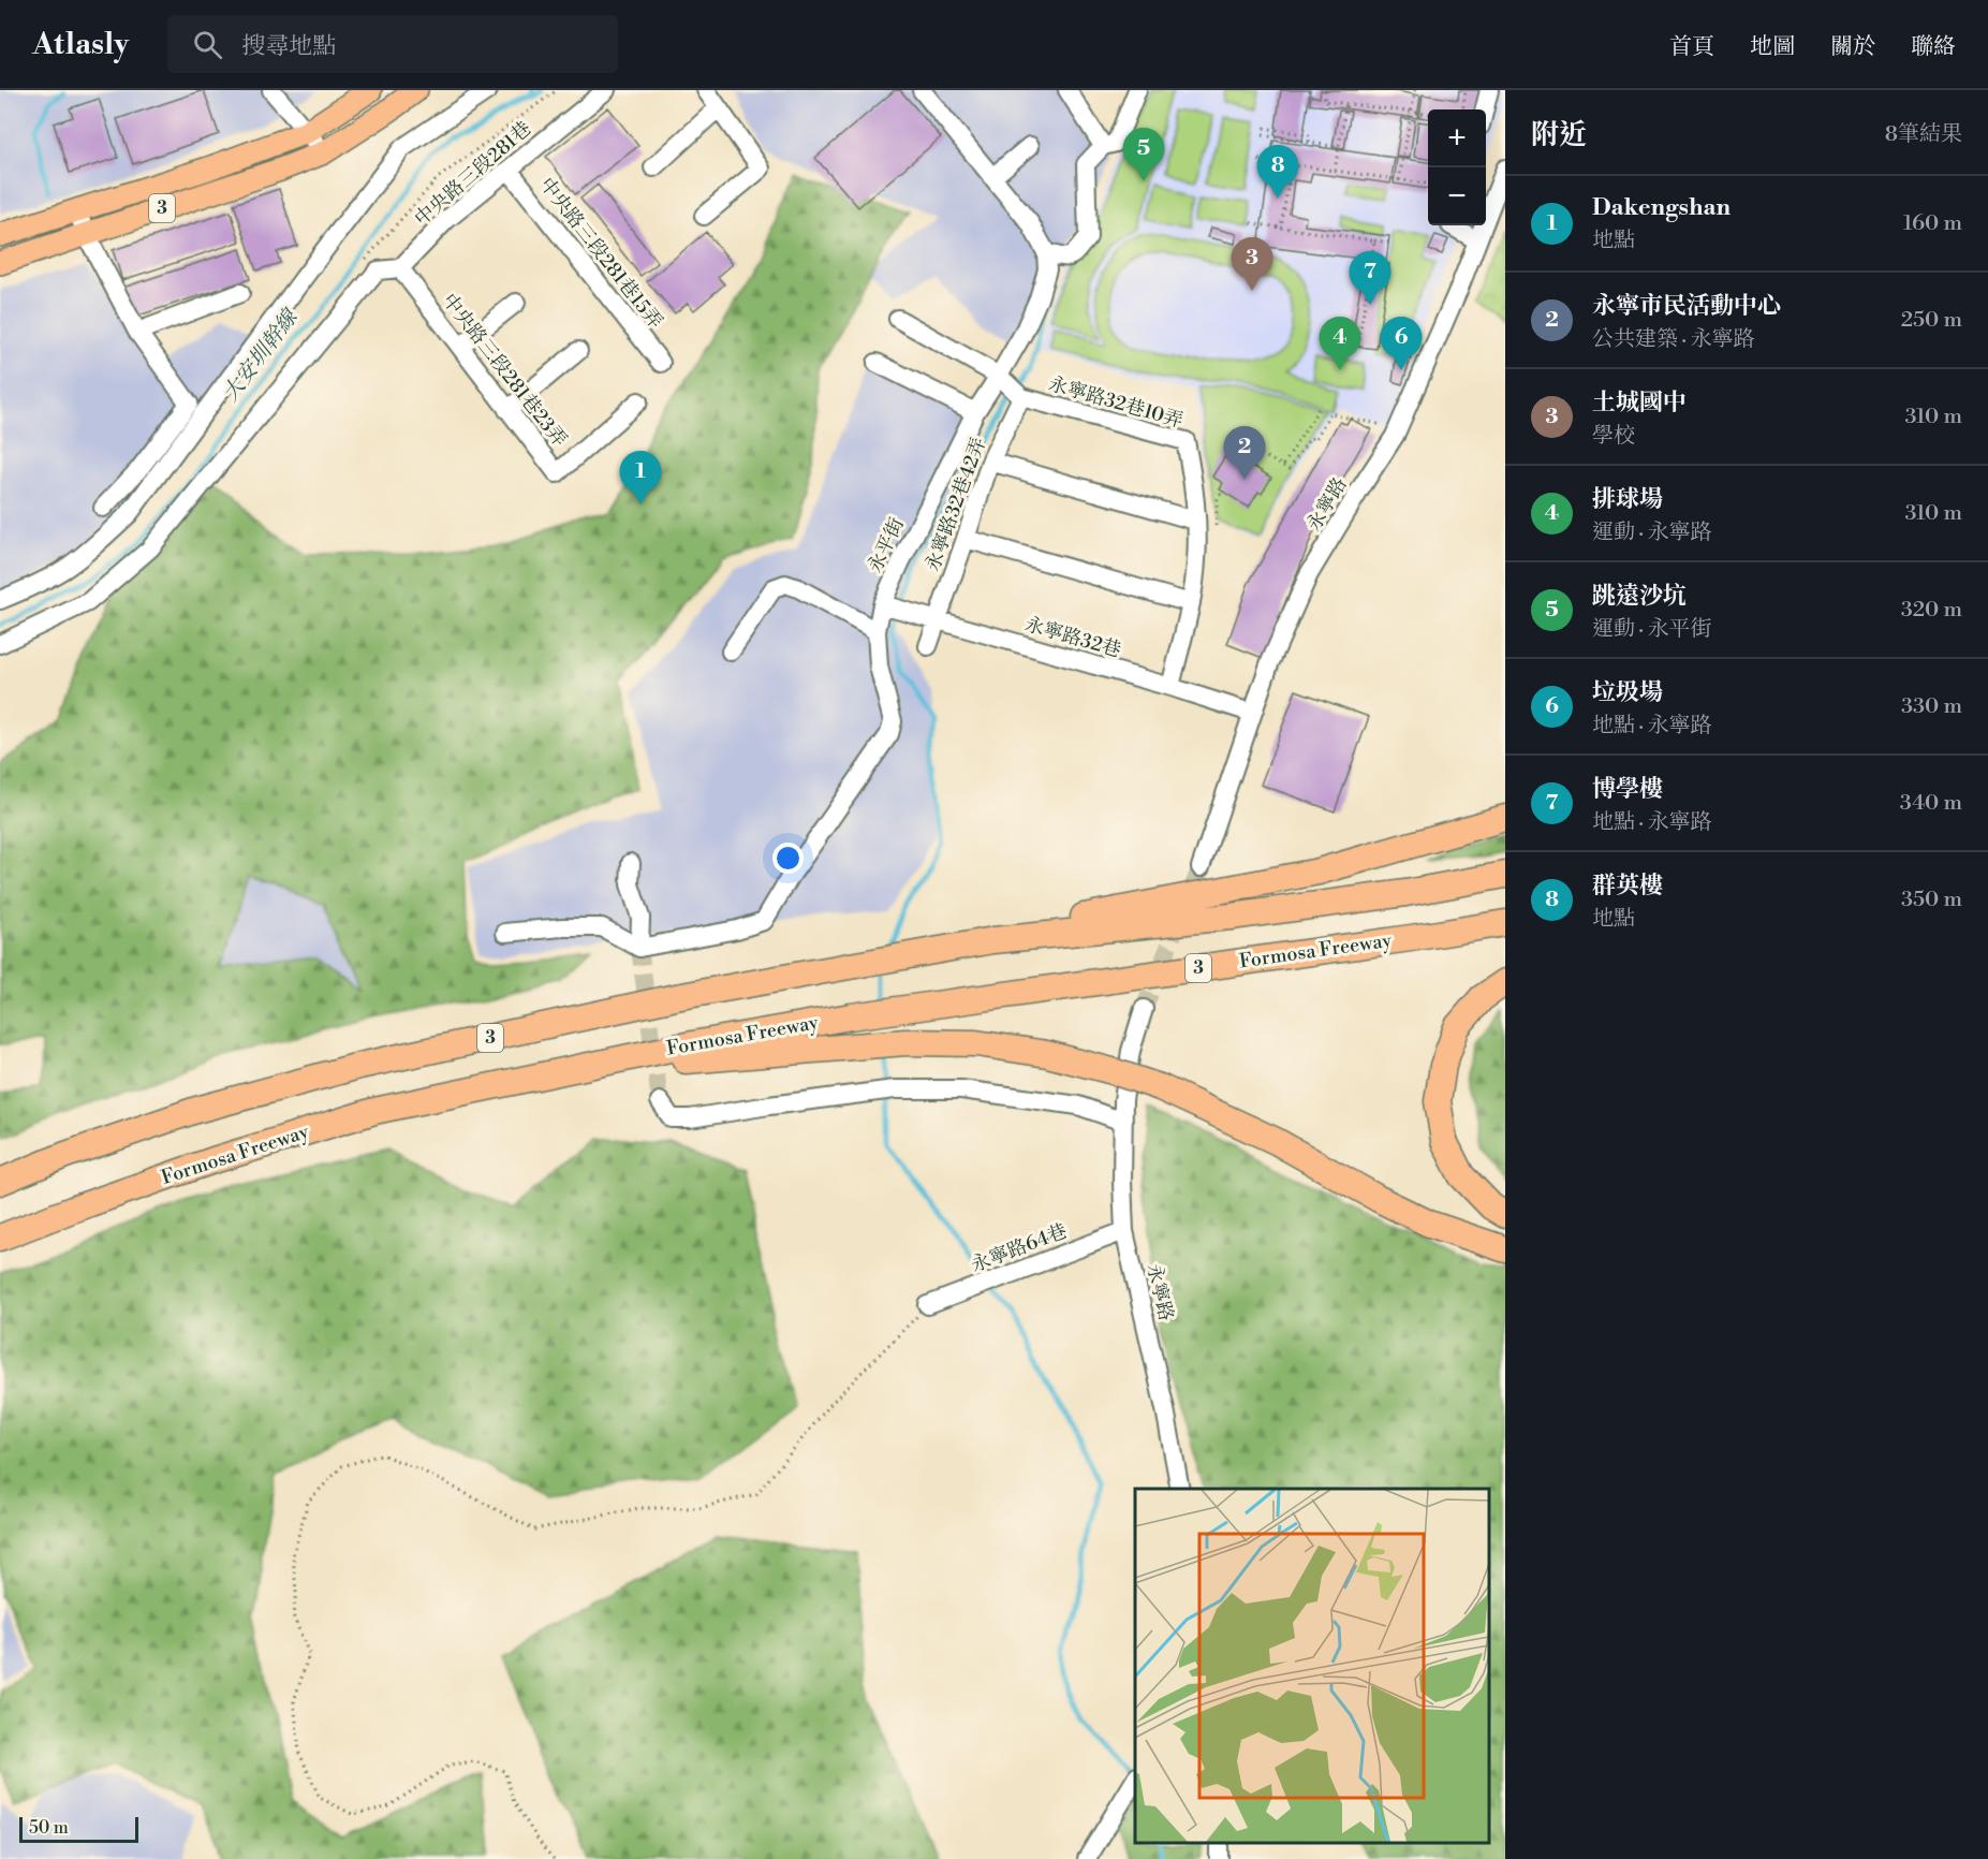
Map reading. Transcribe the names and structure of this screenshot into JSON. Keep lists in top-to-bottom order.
{
  "streets": {
    "highway": ["3", "Formosa Freeway"],
    "street": [
      "中央路三段281巷",
      "中央路三段281巷15弄",
      "中央路三段281巷23弄",
      "永寧路32巷10弄",
      "永寧路32巷42弄",
      "永寧路",
      "永平街",
      "永寧路32巷",
      "永寧路64巷"
    ]
  },
  "crossings": [
    ["中央路三段281巷", "中央路三段281巷15弄"],
    ["中央路三段281巷", "中央路三段281巷23弄"],
    ["永寧路32巷10弄", "永寧路32巷42弄"],
    ["永寧路32巷10弄", "永寧路32巷"],
    ["永寧路32巷42弄", "永寧路32巷"],
    ["永寧路", "永寧路32巷"],
    ["永寧路", "永寧路64巷"],
    ["永平街", "永寧路32巷"]
  ],
  "water": ["大安圳幹線"],
  "scale_bar": "50 m",
  "page": {
    "header": "Atlasly",
    "search": "搜尋地點",
    "nav": [
      "首頁",
      "地圖",
      "關於",
      "聯絡"
    ],
    "heading": ["附近", "8筆結果"],
    "map_buttons": ["+", "−"],
    "pins": [
      "5",
      "8",
      "3",
      "7",
      "4",
      "6",
      "2",
      "1"
    ],
    "list": [
      {
        "mark": "1",
        "name": "Dakengshan",
        "note": "地點",
        "value": "160 m"
      },
      {
        "mark": "2",
        "name": "永寧市民活動中心",
        "note": "公共建築 · 永寧路",
        "value": "250 m"
      },
      {
        "mark": "3",
        "name": "土城國中",
        "note": "學校",
        "value": "310 m"
      },
      {
        "mark": "4",
        "name": "排球場",
        "note": "運動 · 永寧路",
        "value": "310 m"
      },
      {
        "mark": "5",
        "name": "跳遠沙坑",
        "note": "運動 · 永平街",
        "value": "320 m"
      },
      {
        "mark": "6",
        "name": "垃圾場",
        "note": "地點 · 永寧路",
        "value": "330 m"
      },
      {
        "mark": "7",
        "name": "博學樓",
        "note": "地點 · 永寧路",
        "value": "340 m"
      },
      {
        "mark": "8",
        "name": "群英樓",
        "note": "地點",
        "value": "350 m"
      }
    ],
    "scale": "50 m"
  }
}
